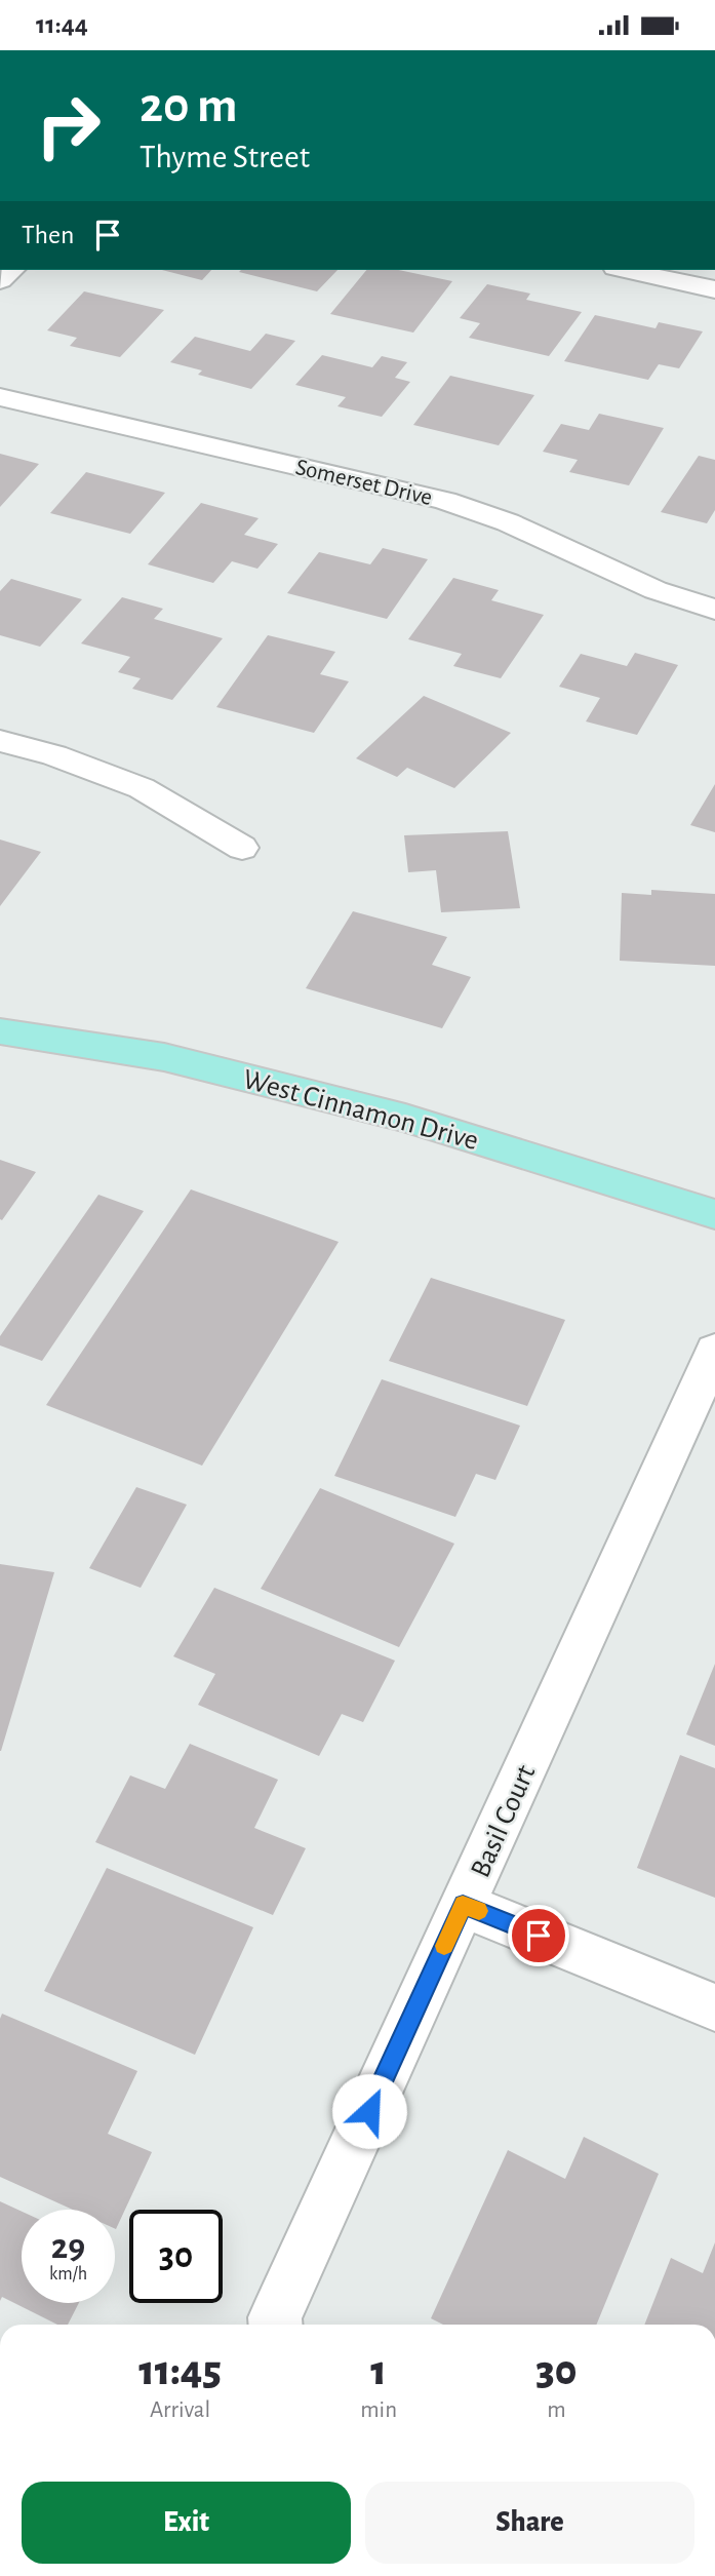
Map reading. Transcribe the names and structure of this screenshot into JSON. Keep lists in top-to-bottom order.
{
  "streets": {
    "main road": ["West Cinnamon Drive"],
    "street": ["Somerset Drive", "Basil Court"]
  },
  "page": {
    "status": "11:44",
    "turn": ["20 m", "Thyme Street"],
    "then": "Then",
    "speed": "29 km/h",
    "limit": "30",
    "eta": [
      "11:45",
      "Arrival",
      "1",
      "min",
      "30",
      "m"
    ],
    "buttons": ["Exit", "Share"]
  }
}
